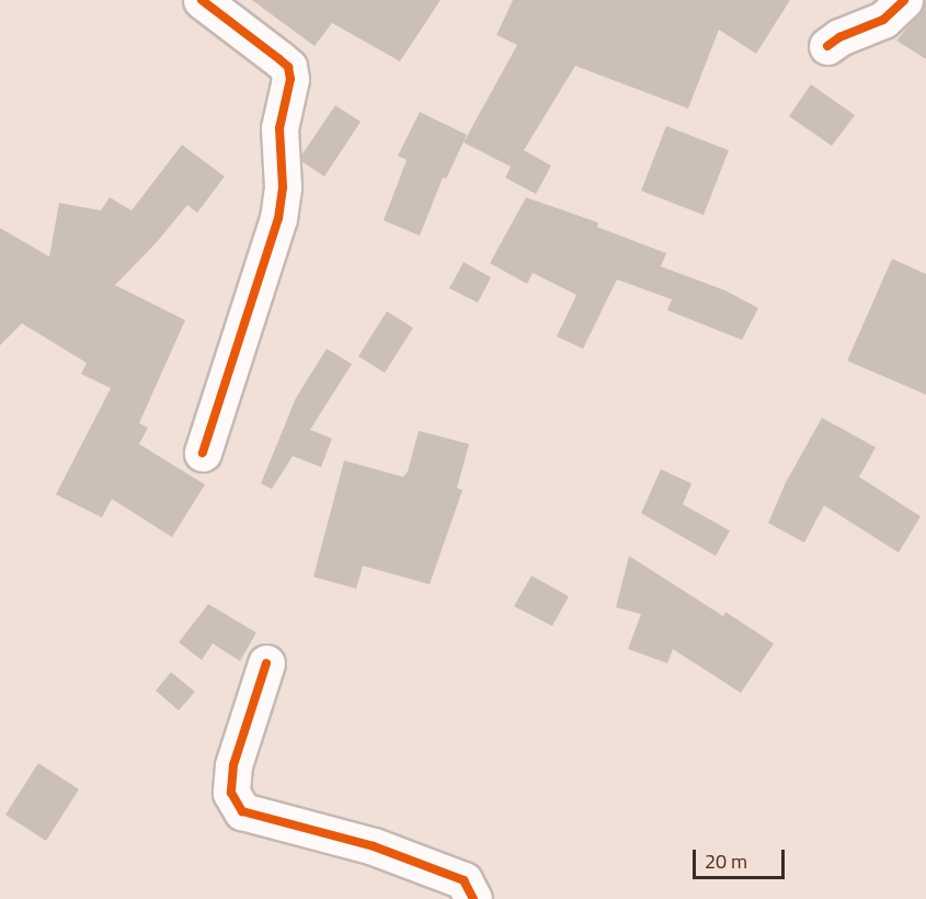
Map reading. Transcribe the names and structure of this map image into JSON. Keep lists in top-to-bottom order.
{
  "scale_bar": "20 m"
}
